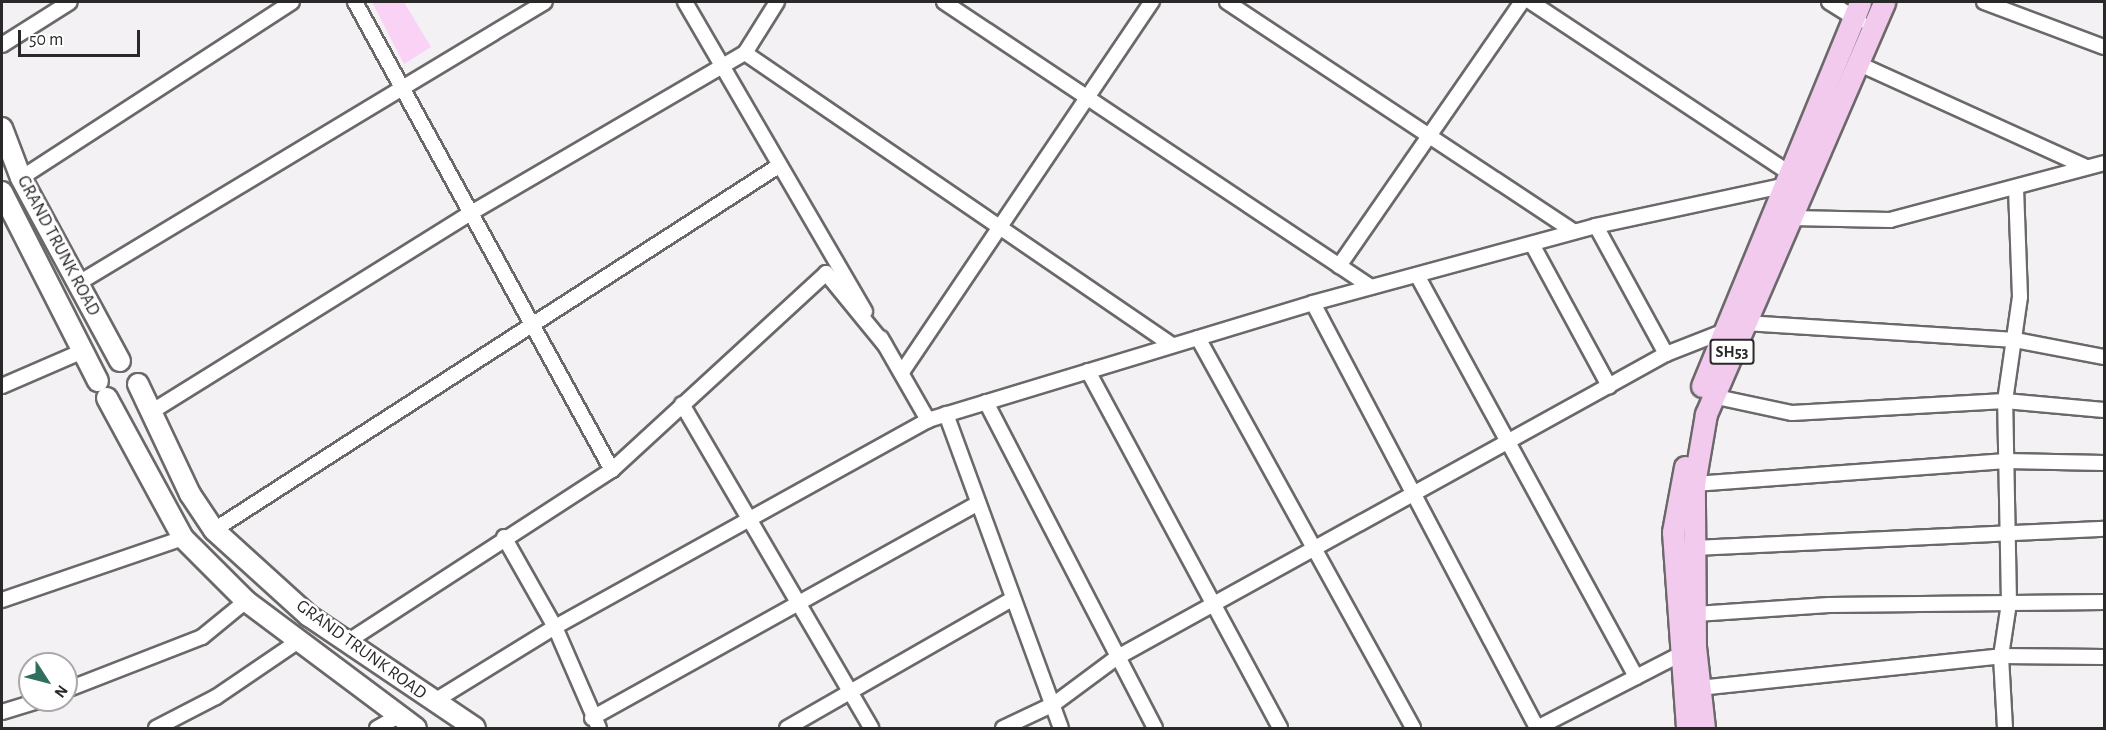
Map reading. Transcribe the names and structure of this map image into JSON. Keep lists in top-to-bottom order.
{
  "streets": {
    "main road": ["GRAND TRUNK ROAD", "SH53"]
  },
  "scale_bar": "50 m",
  "north": "bottom right"
}
